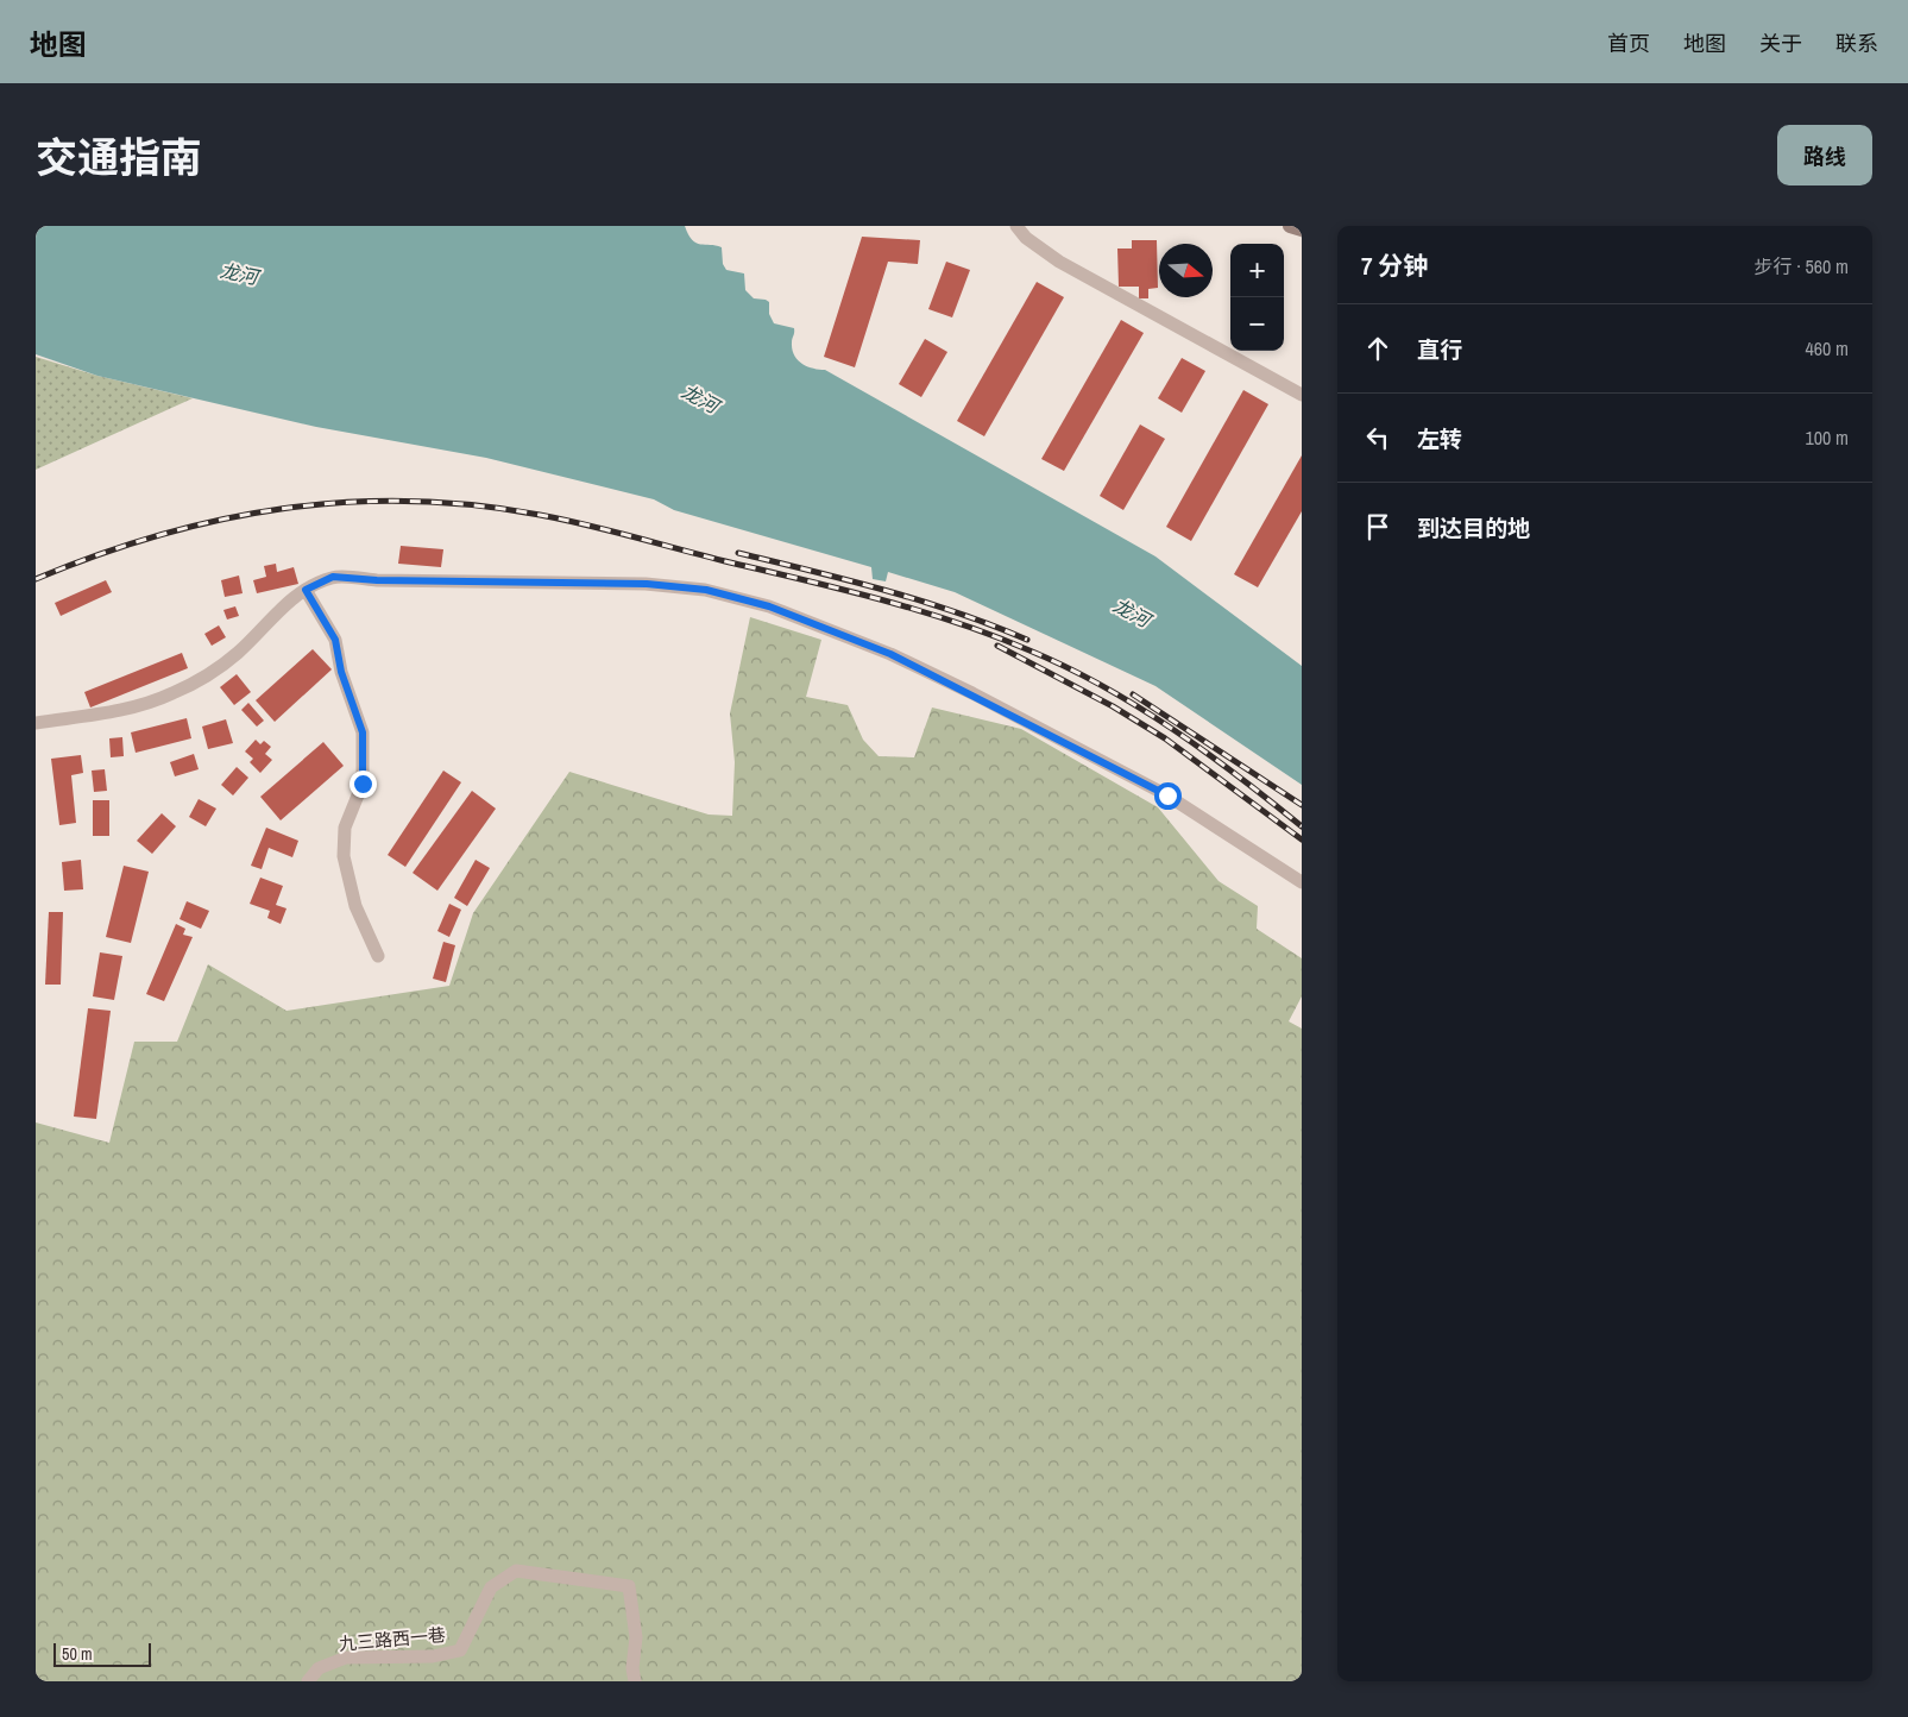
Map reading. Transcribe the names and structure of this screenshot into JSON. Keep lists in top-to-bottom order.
{
  "streets": {
    "street": ["九三路西一巷"]
  },
  "water": ["龙河"],
  "scale_bar": "50 m",
  "north": "right",
  "page": {
    "header": "地图",
    "nav": [
      "首页",
      "地图",
      "关于",
      "联系"
    ],
    "title": "交通指南",
    "buttons": "路线",
    "heading": ["7 分钟", "步行 · 560 m"],
    "map_buttons": ["+", "−"],
    "list": [
      ["直行", "460 m"],
      ["左转", "100 m"],
      "到达目的地"
    ],
    "scale": "50 m"
  }
}
